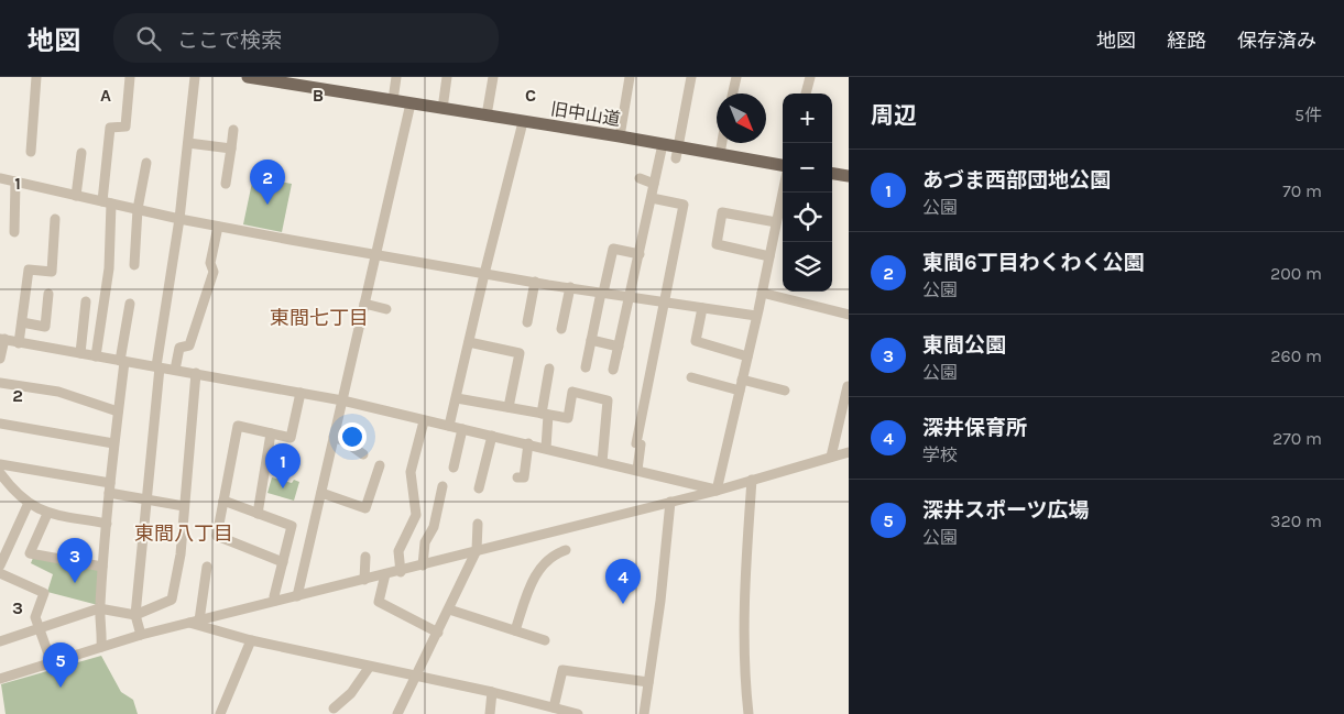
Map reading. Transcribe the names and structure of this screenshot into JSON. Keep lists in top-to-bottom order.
{
  "streets": {
    "main road": ["旧中山道"]
  },
  "districts": ["東間七丁目", "東間八丁目"],
  "north": "bottom right",
  "page": {
    "header": "地図",
    "search": "ここで検索",
    "nav": ["地図", "経路", "保存済み"],
    "heading": ["周辺", "5件"],
    "map_buttons": ["+", "−"],
    "list": [
      {
        "mark": "1",
        "name": "あづま西部団地公園",
        "note": "公園",
        "value": "70 m"
      },
      {
        "mark": "2",
        "name": "東間6丁目わくわく公園",
        "note": "公園",
        "value": "200 m"
      },
      {
        "mark": "3",
        "name": "東間公園",
        "note": "公園",
        "value": "260 m"
      },
      {
        "mark": "4",
        "name": "深井保育所",
        "note": "学校",
        "value": "270 m"
      },
      {
        "mark": "5",
        "name": "深井スポーツ広場",
        "note": "公園",
        "value": "320 m"
      }
    ],
    "pins": [
      "2",
      "1",
      "3",
      "4",
      "5"
    ]
  },
  "grid": {
    "columns": ["A", "B", "C"],
    "rows": ["1", "2", "3"]
  }
}
